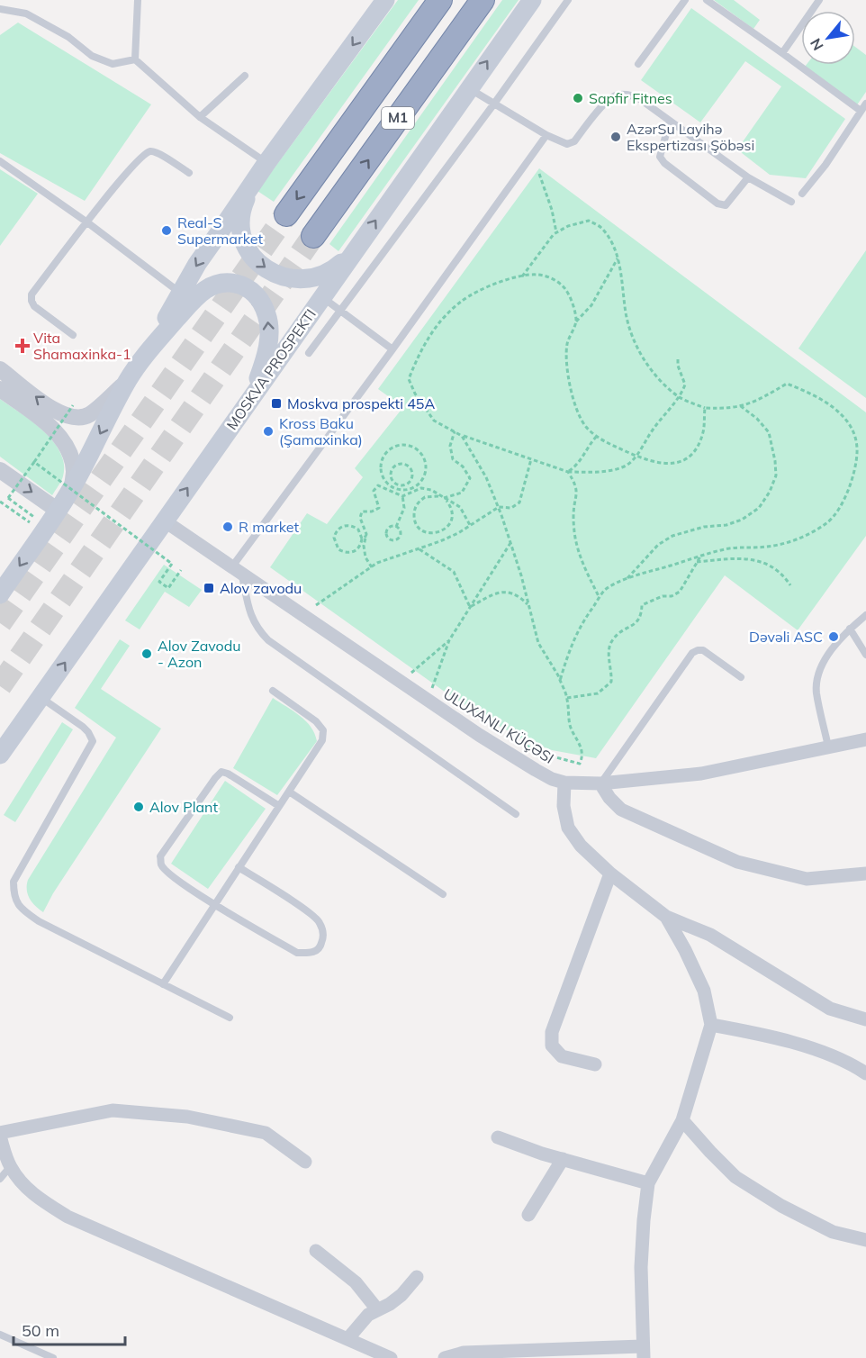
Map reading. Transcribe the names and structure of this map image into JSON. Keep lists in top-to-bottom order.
{
  "streets": {
    "highway": ["M1"],
    "main road": ["MOSKVA PROSPEKTI"]
  },
  "places": {
    "other": [
      "Sapfir Fitnes",
      "AzərSu Layihə Ekspertizası Şöbəsi",
      "Real-S Supermarket",
      "Kross Baku (Şamaxinka)",
      "R market",
      "Dəvəli ASC",
      "Alov Zavodu - Azon",
      "Alov Plant"
    ],
    "health": ["Vita Shamaxinka-1"],
    "transit": ["Moskva prospekti 45A", "Alov zavodu"]
  },
  "scale_bar": "50 m",
  "north": "bottom left"
}
